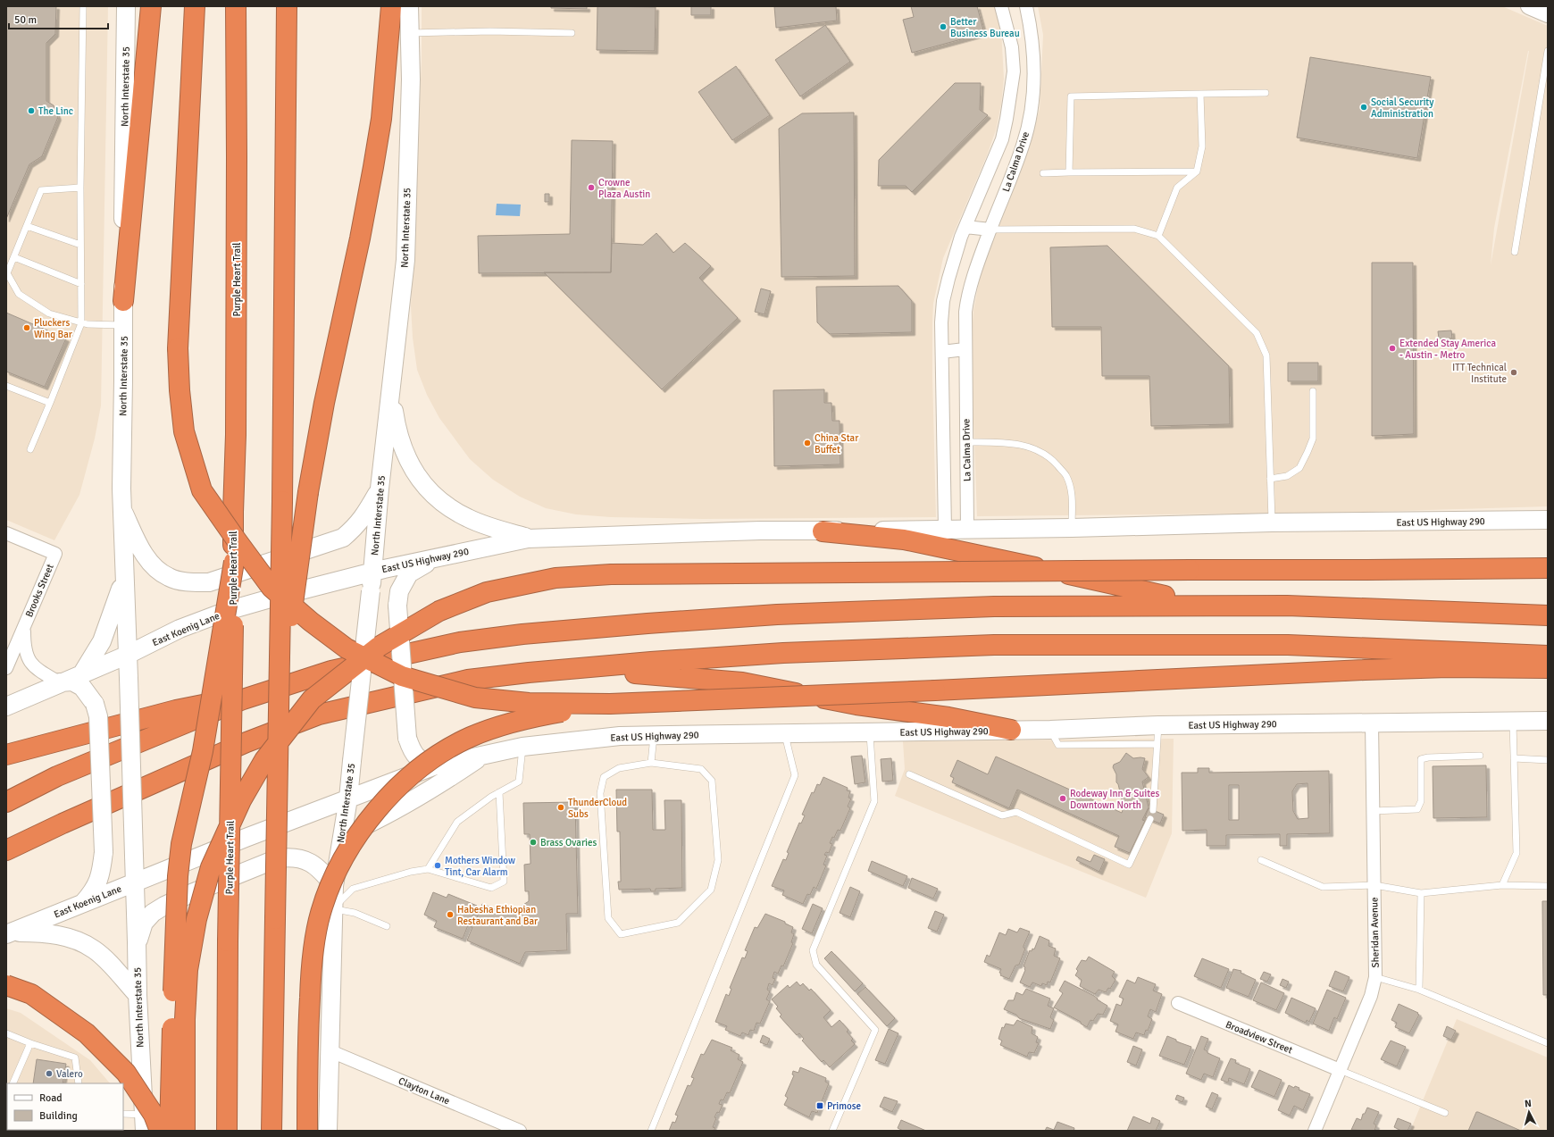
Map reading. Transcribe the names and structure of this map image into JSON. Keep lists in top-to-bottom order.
{
  "streets": {
    "highway": ["Purple Heart Trail"],
    "main road": ["North Interstate 35", "East US Highway 290", "East Koenig Lane"],
    "street": [
      "La Calma Drive",
      "Brooks Street",
      "Sheridan Avenue",
      "Broadview Street",
      "Clayton Lane"
    ]
  },
  "crossings": [
    ["North Interstate 35", "East US Highway 290"],
    ["North Interstate 35", "East Koenig Lane"],
    ["North Interstate 35", "Clayton Lane"],
    ["La Calma Drive", "East US Highway 290"],
    ["East US Highway 290", "East Koenig Lane"],
    ["East US Highway 290", "Sheridan Avenue"],
    ["Brooks Street", "East Koenig Lane"],
    ["Sheridan Avenue", "Broadview Street"]
  ],
  "places": {
    "other": [
      "Better Business Bureau",
      "Social Security Administration",
      "The Linc",
      "Crowne Plaza Austin",
      "Pluckers Wing Bar",
      "Extended Stay America - Austin - Metro",
      "ITT Technical Institute",
      "China Star Buffet",
      "Rodeway Inn & Suites Downtown North",
      "ThunderCloud Subs",
      "Brass Ovaries",
      "Mothers Window Tint, Car Alarm",
      "Habesha Ethiopian Restaurant and Bar",
      "Valero"
    ],
    "transit": ["Primose"]
  },
  "legend": ["Road", "Building"],
  "scale_bar": "50 m",
  "north": "top"
}
